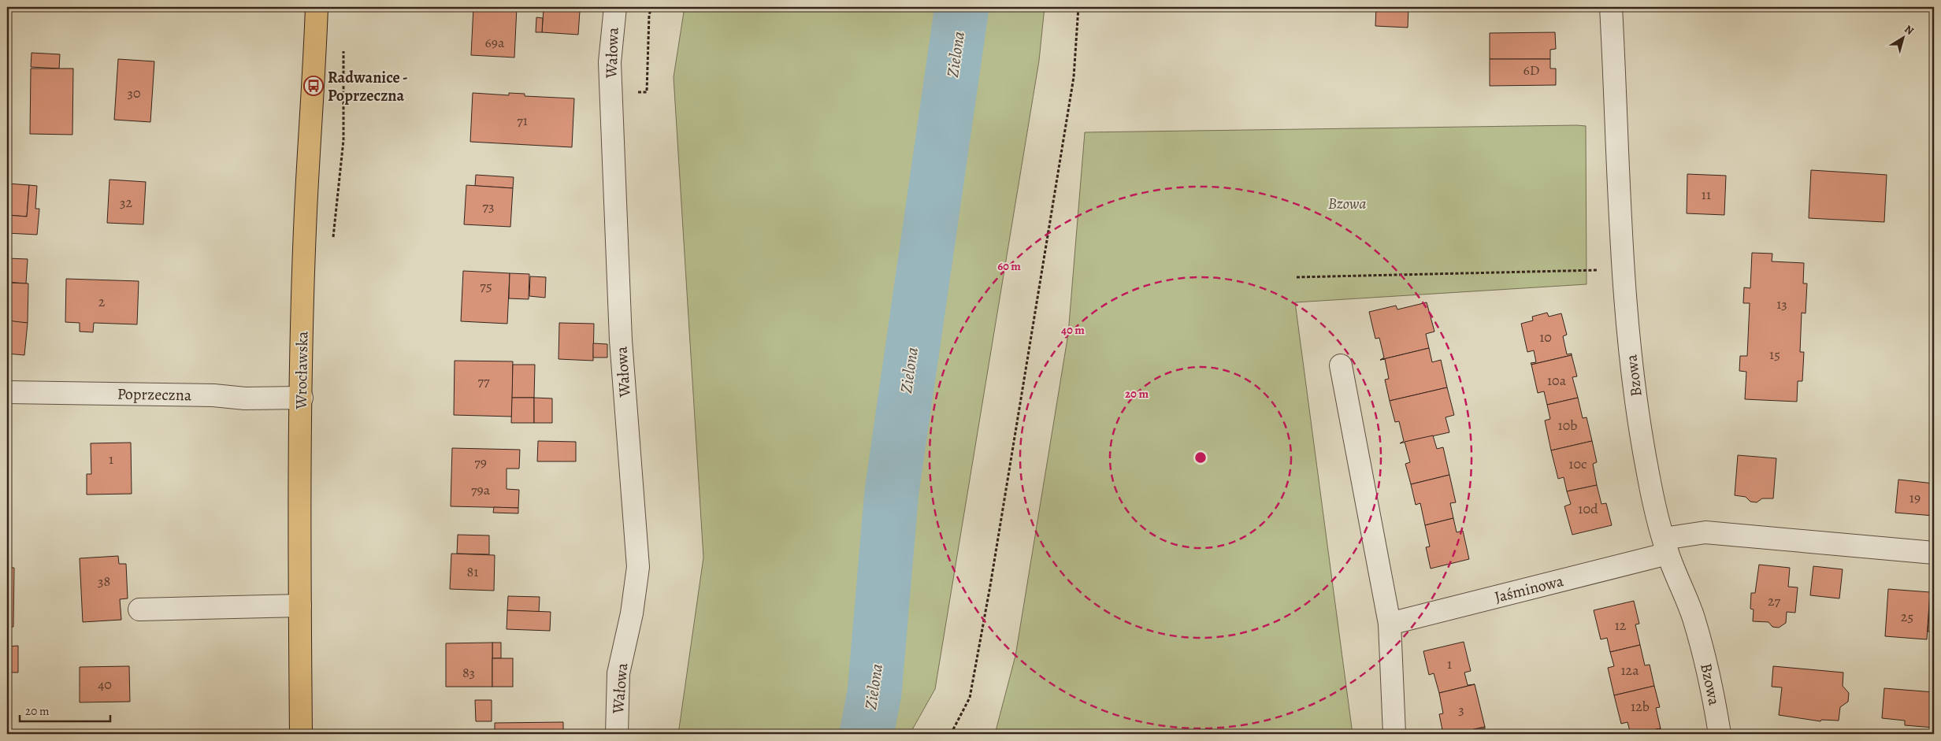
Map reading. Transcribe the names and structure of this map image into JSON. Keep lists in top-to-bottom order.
{
  "streets": {
    "main road": ["Wrocławska"],
    "street": [
      "Wałowa",
      "Bzowa",
      "Poprzeczna",
      "Jaśminowa"
    ]
  },
  "crossings": [
    ["Wrocławska", "Poprzeczna"],
    ["Bzowa", "Jaśminowa"]
  ],
  "water": ["Zielona"],
  "parks": ["Bzowa"],
  "places": {
    "bus stop": ["Radwanice - Poprzeczna"]
  },
  "house_numbers": [
    "69a",
    "6D",
    "30",
    "71",
    "11",
    "32",
    "73",
    "75",
    "2",
    "13",
    "10",
    "15",
    "10a",
    "77",
    "10b",
    "1",
    "79",
    "10c",
    "79a",
    "19",
    "10d",
    "81",
    "38",
    "27",
    "25",
    "12",
    "1",
    "12a",
    "83",
    "40",
    "12b",
    "3"
  ],
  "scale_bar": "20 m",
  "north": "top right",
  "rings": ["60 m", "40 m", "20 m"]
}
